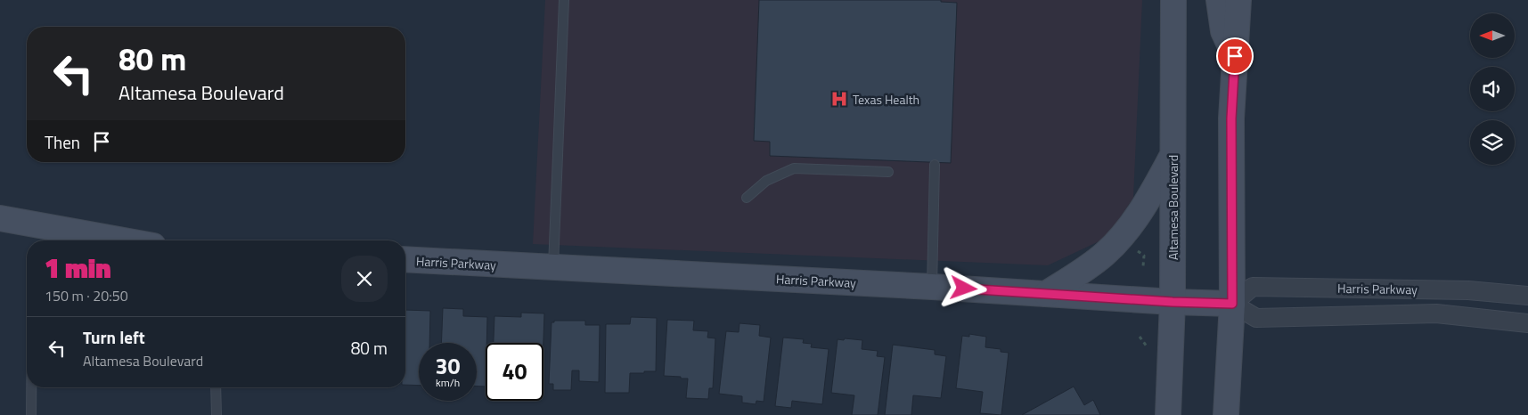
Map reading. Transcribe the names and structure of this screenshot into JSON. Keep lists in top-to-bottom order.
{
  "streets": {
    "main road": ["Altamesa Boulevard", "Harris Parkway"]
  },
  "crossings": [
    ["Altamesa Boulevard", "Harris Parkway"]
  ],
  "places": {
    "hospital": ["Texas Health"]
  },
  "north": "left",
  "page": {
    "turn": ["80 m", "Altamesa Boulevard"],
    "then": "Then",
    "heading": ["1 min", "150 m · 20:50"],
    "list": [
      {
        "name": "Turn left",
        "note": "Altamesa Boulevard",
        "value": "80 m"
      }
    ],
    "speed": "30 km/h",
    "limit": "40"
  }
}
